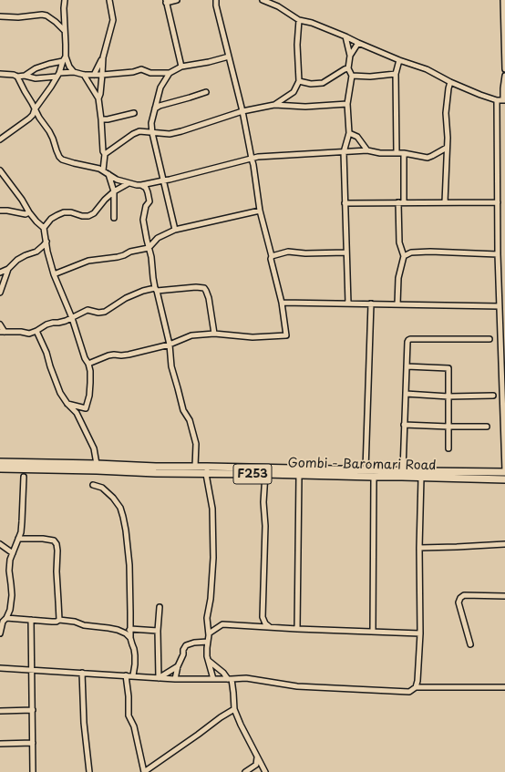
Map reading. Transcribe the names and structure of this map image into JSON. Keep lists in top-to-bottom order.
{
  "streets": {
    "main road": ["Gombi - Baromari Road", "F253"]
  }
}
